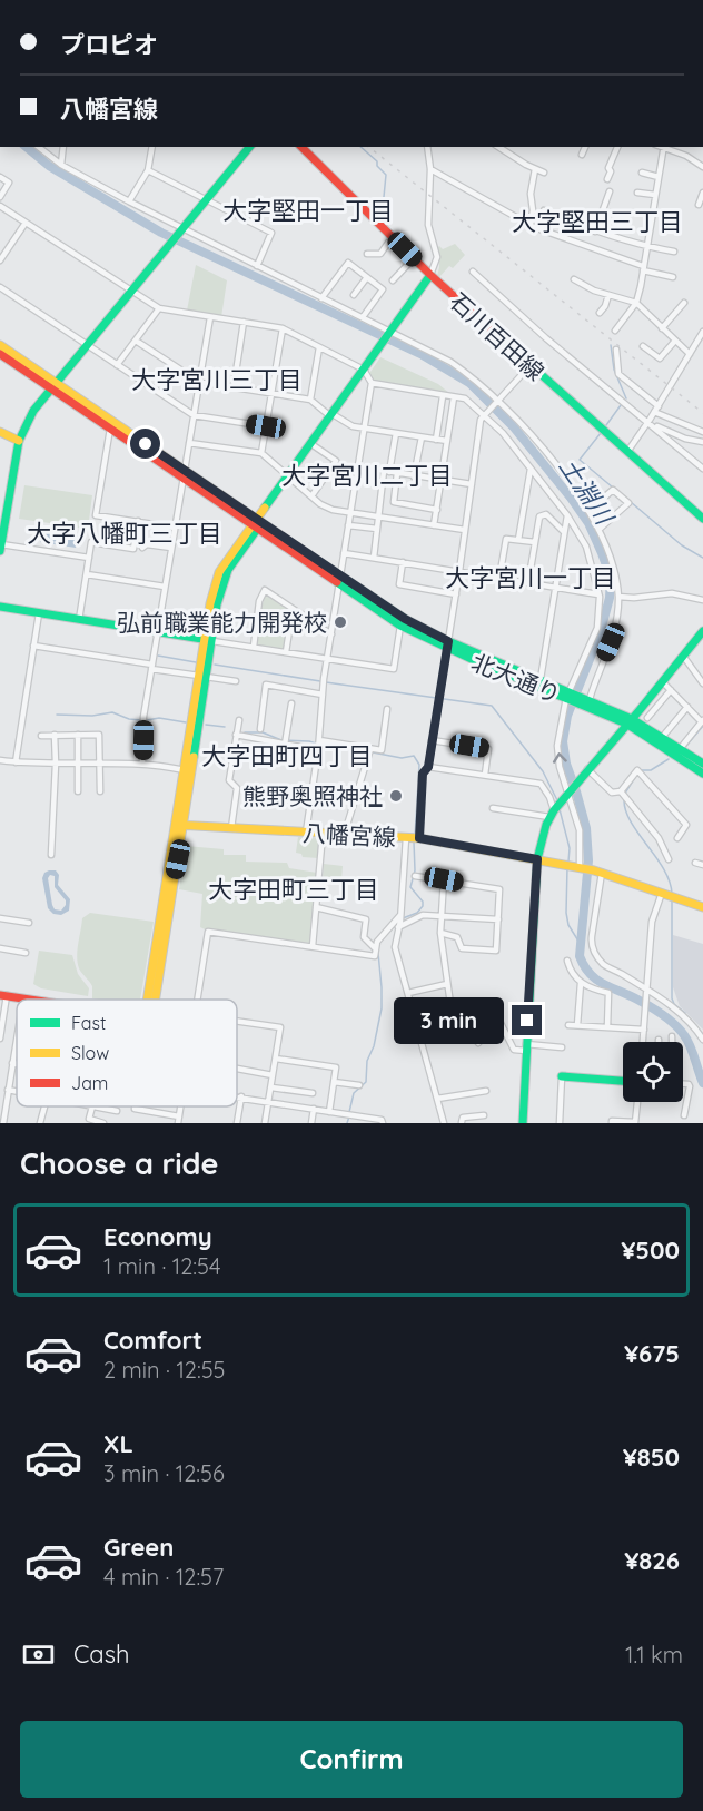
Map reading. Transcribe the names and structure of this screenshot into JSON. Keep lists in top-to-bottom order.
{
  "streets": {
    "street": ["石川百田線", "北大通り", "八幡宮線"]
  },
  "districts": [
    "大字堅田一丁目",
    "大字堅田三丁目",
    "大字宮川三丁目",
    "大字宮川二丁目",
    "大字八幡町三丁目",
    "大字宮川一丁目",
    "大字田町四丁目",
    "大字田町三丁目"
  ],
  "water": ["土淵川"],
  "places": ["弘前職業能力開発校", "熊野奥照神社"],
  "legend": ["Fast", "Slow", "Jam"],
  "page": {
    "banner": ["プロピオ", "八幡宮線"],
    "bubble": "3 min",
    "heading": "Choose a ride",
    "list": [
      {
        "name": "Economy",
        "note": "1 min · 12:54",
        "value": "¥500"
      },
      {
        "name": "Comfort",
        "note": "2 min · 12:55",
        "value": "¥675"
      },
      {
        "name": "XL",
        "note": "3 min · 12:56",
        "value": "¥850"
      },
      {
        "name": "Green",
        "note": "4 min · 12:57",
        "value": "¥826"
      }
    ],
    "pay": ["Cash", "1.1 km"],
    "buttons": "Confirm"
  }
}
